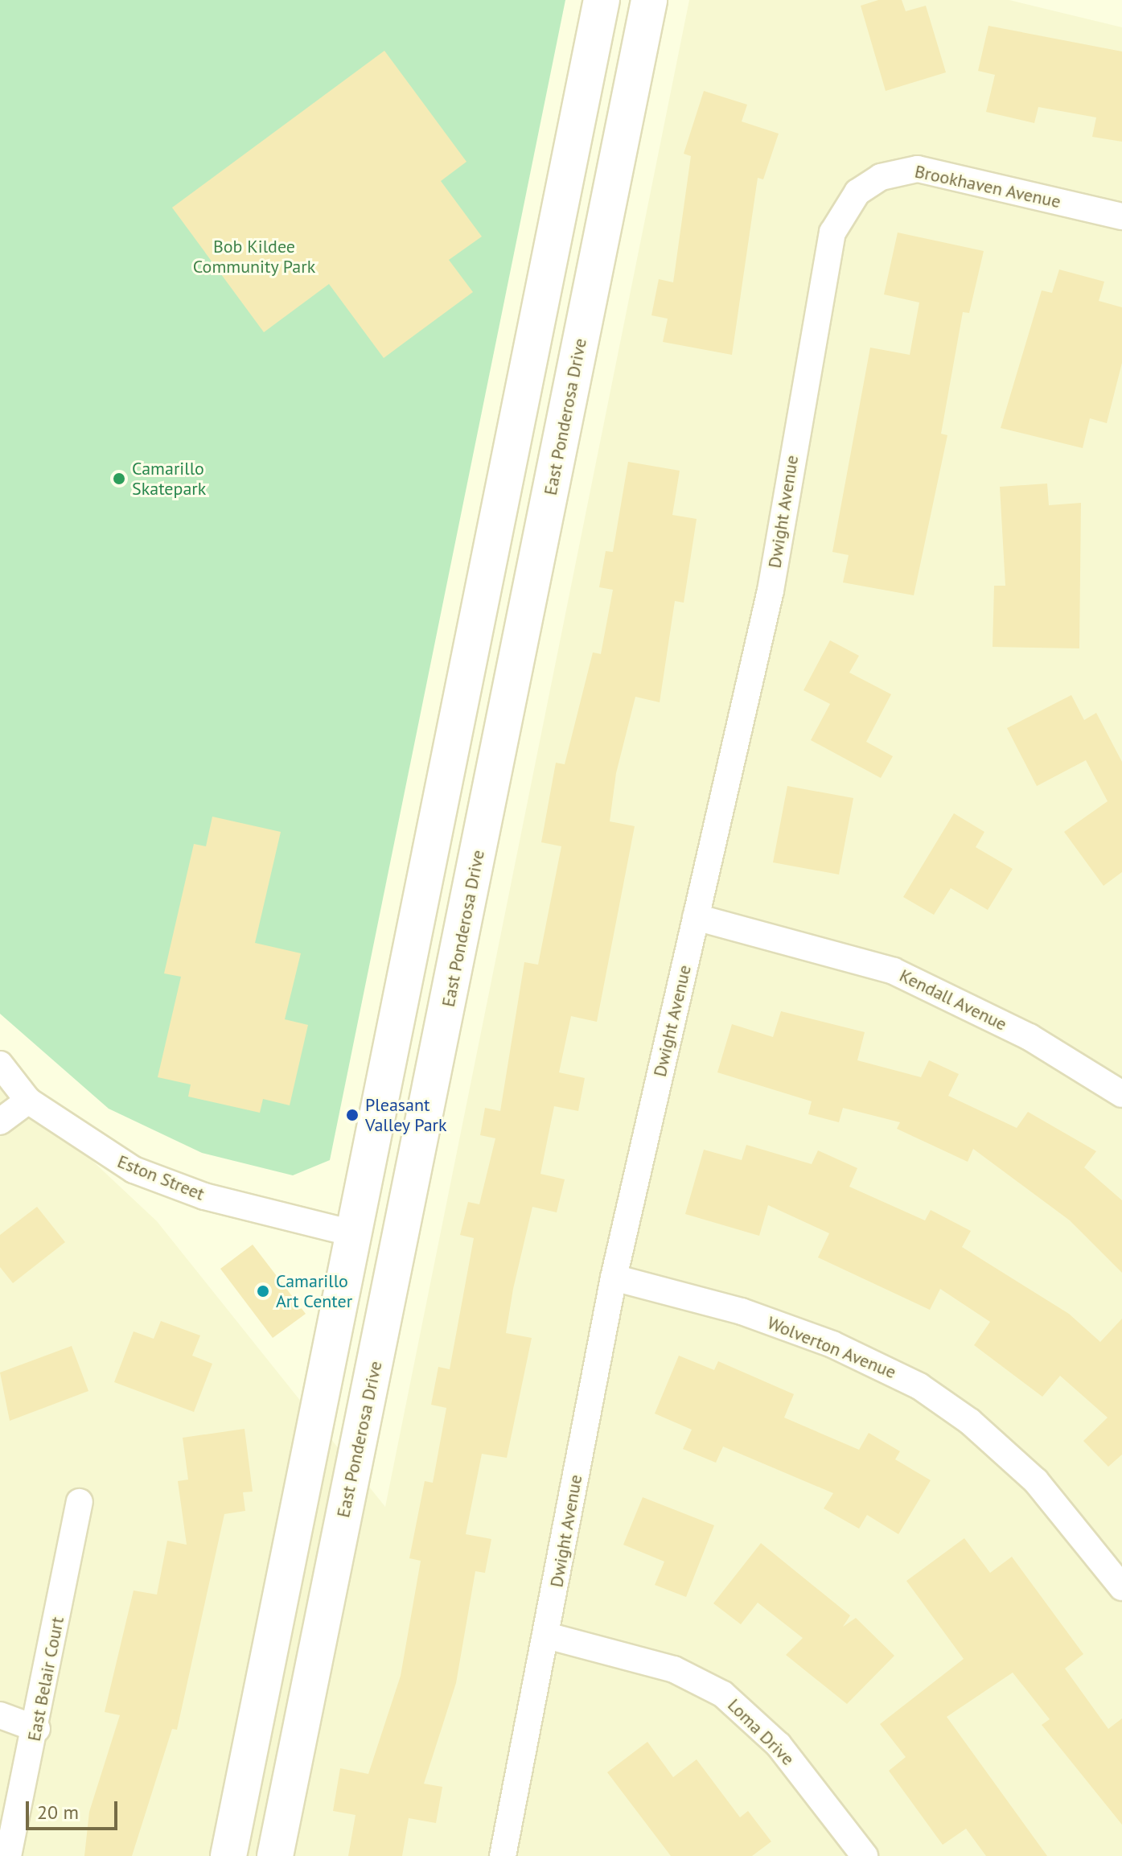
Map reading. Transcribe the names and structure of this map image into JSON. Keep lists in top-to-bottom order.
{
  "streets": {
    "main road": ["East Ponderosa Drive"],
    "street": [
      "Brookhaven Avenue",
      "Dwight Avenue",
      "Kendall Avenue",
      "Eston Street",
      "Wolverton Avenue",
      "East Belair Court",
      "Loma Drive"
    ]
  },
  "crossings": [
    ["Brookhaven Avenue", "Dwight Avenue"],
    ["Dwight Avenue", "Kendall Avenue"],
    ["Dwight Avenue", "Wolverton Avenue"],
    ["Dwight Avenue", "Loma Drive"]
  ],
  "parks": ["Bob Kildee Community Park"],
  "places": ["Camarillo Skatepark", "Pleasant Valley Park", "Camarillo Art Center"],
  "scale_bar": "20 m"
}
